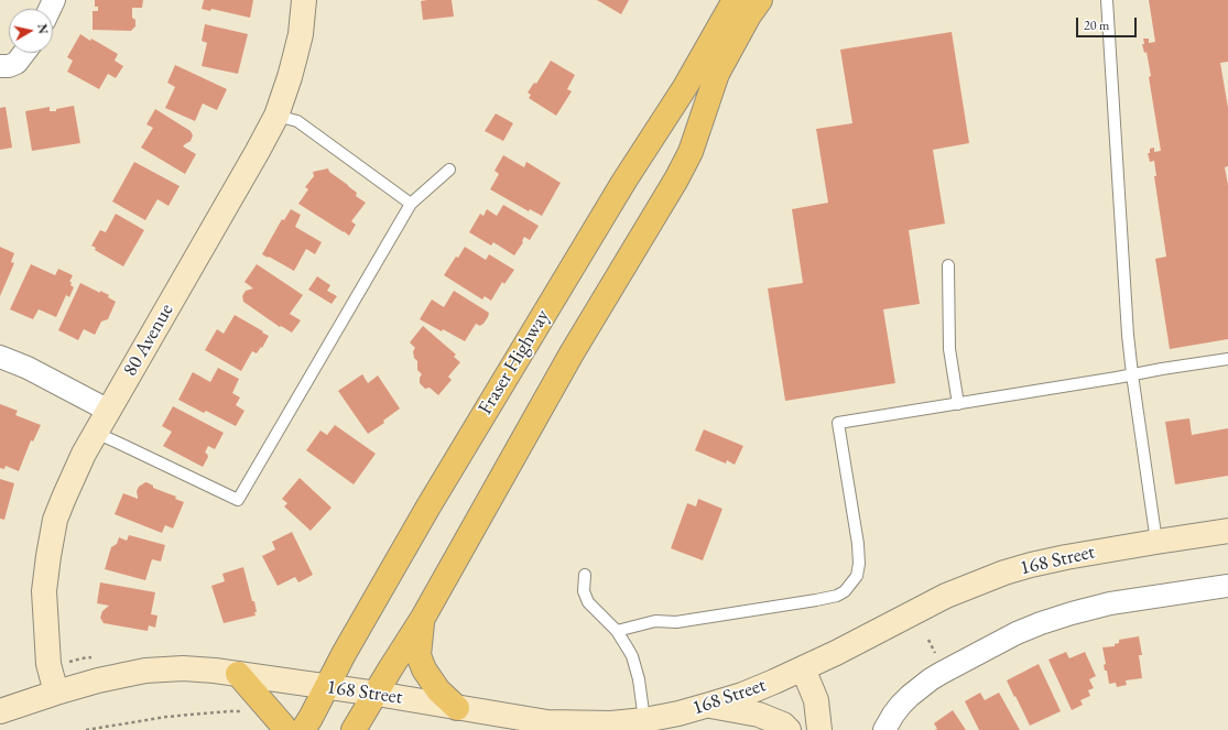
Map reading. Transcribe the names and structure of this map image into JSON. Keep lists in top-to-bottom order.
{
  "streets": {
    "main road": ["80 Avenue", "Fraser Highway", "168 Street"]
  },
  "crossings": [
    ["80 Avenue", "168 Street"],
    ["Fraser Highway", "168 Street"]
  ],
  "scale_bar": "20 m",
  "north": "right"
}
